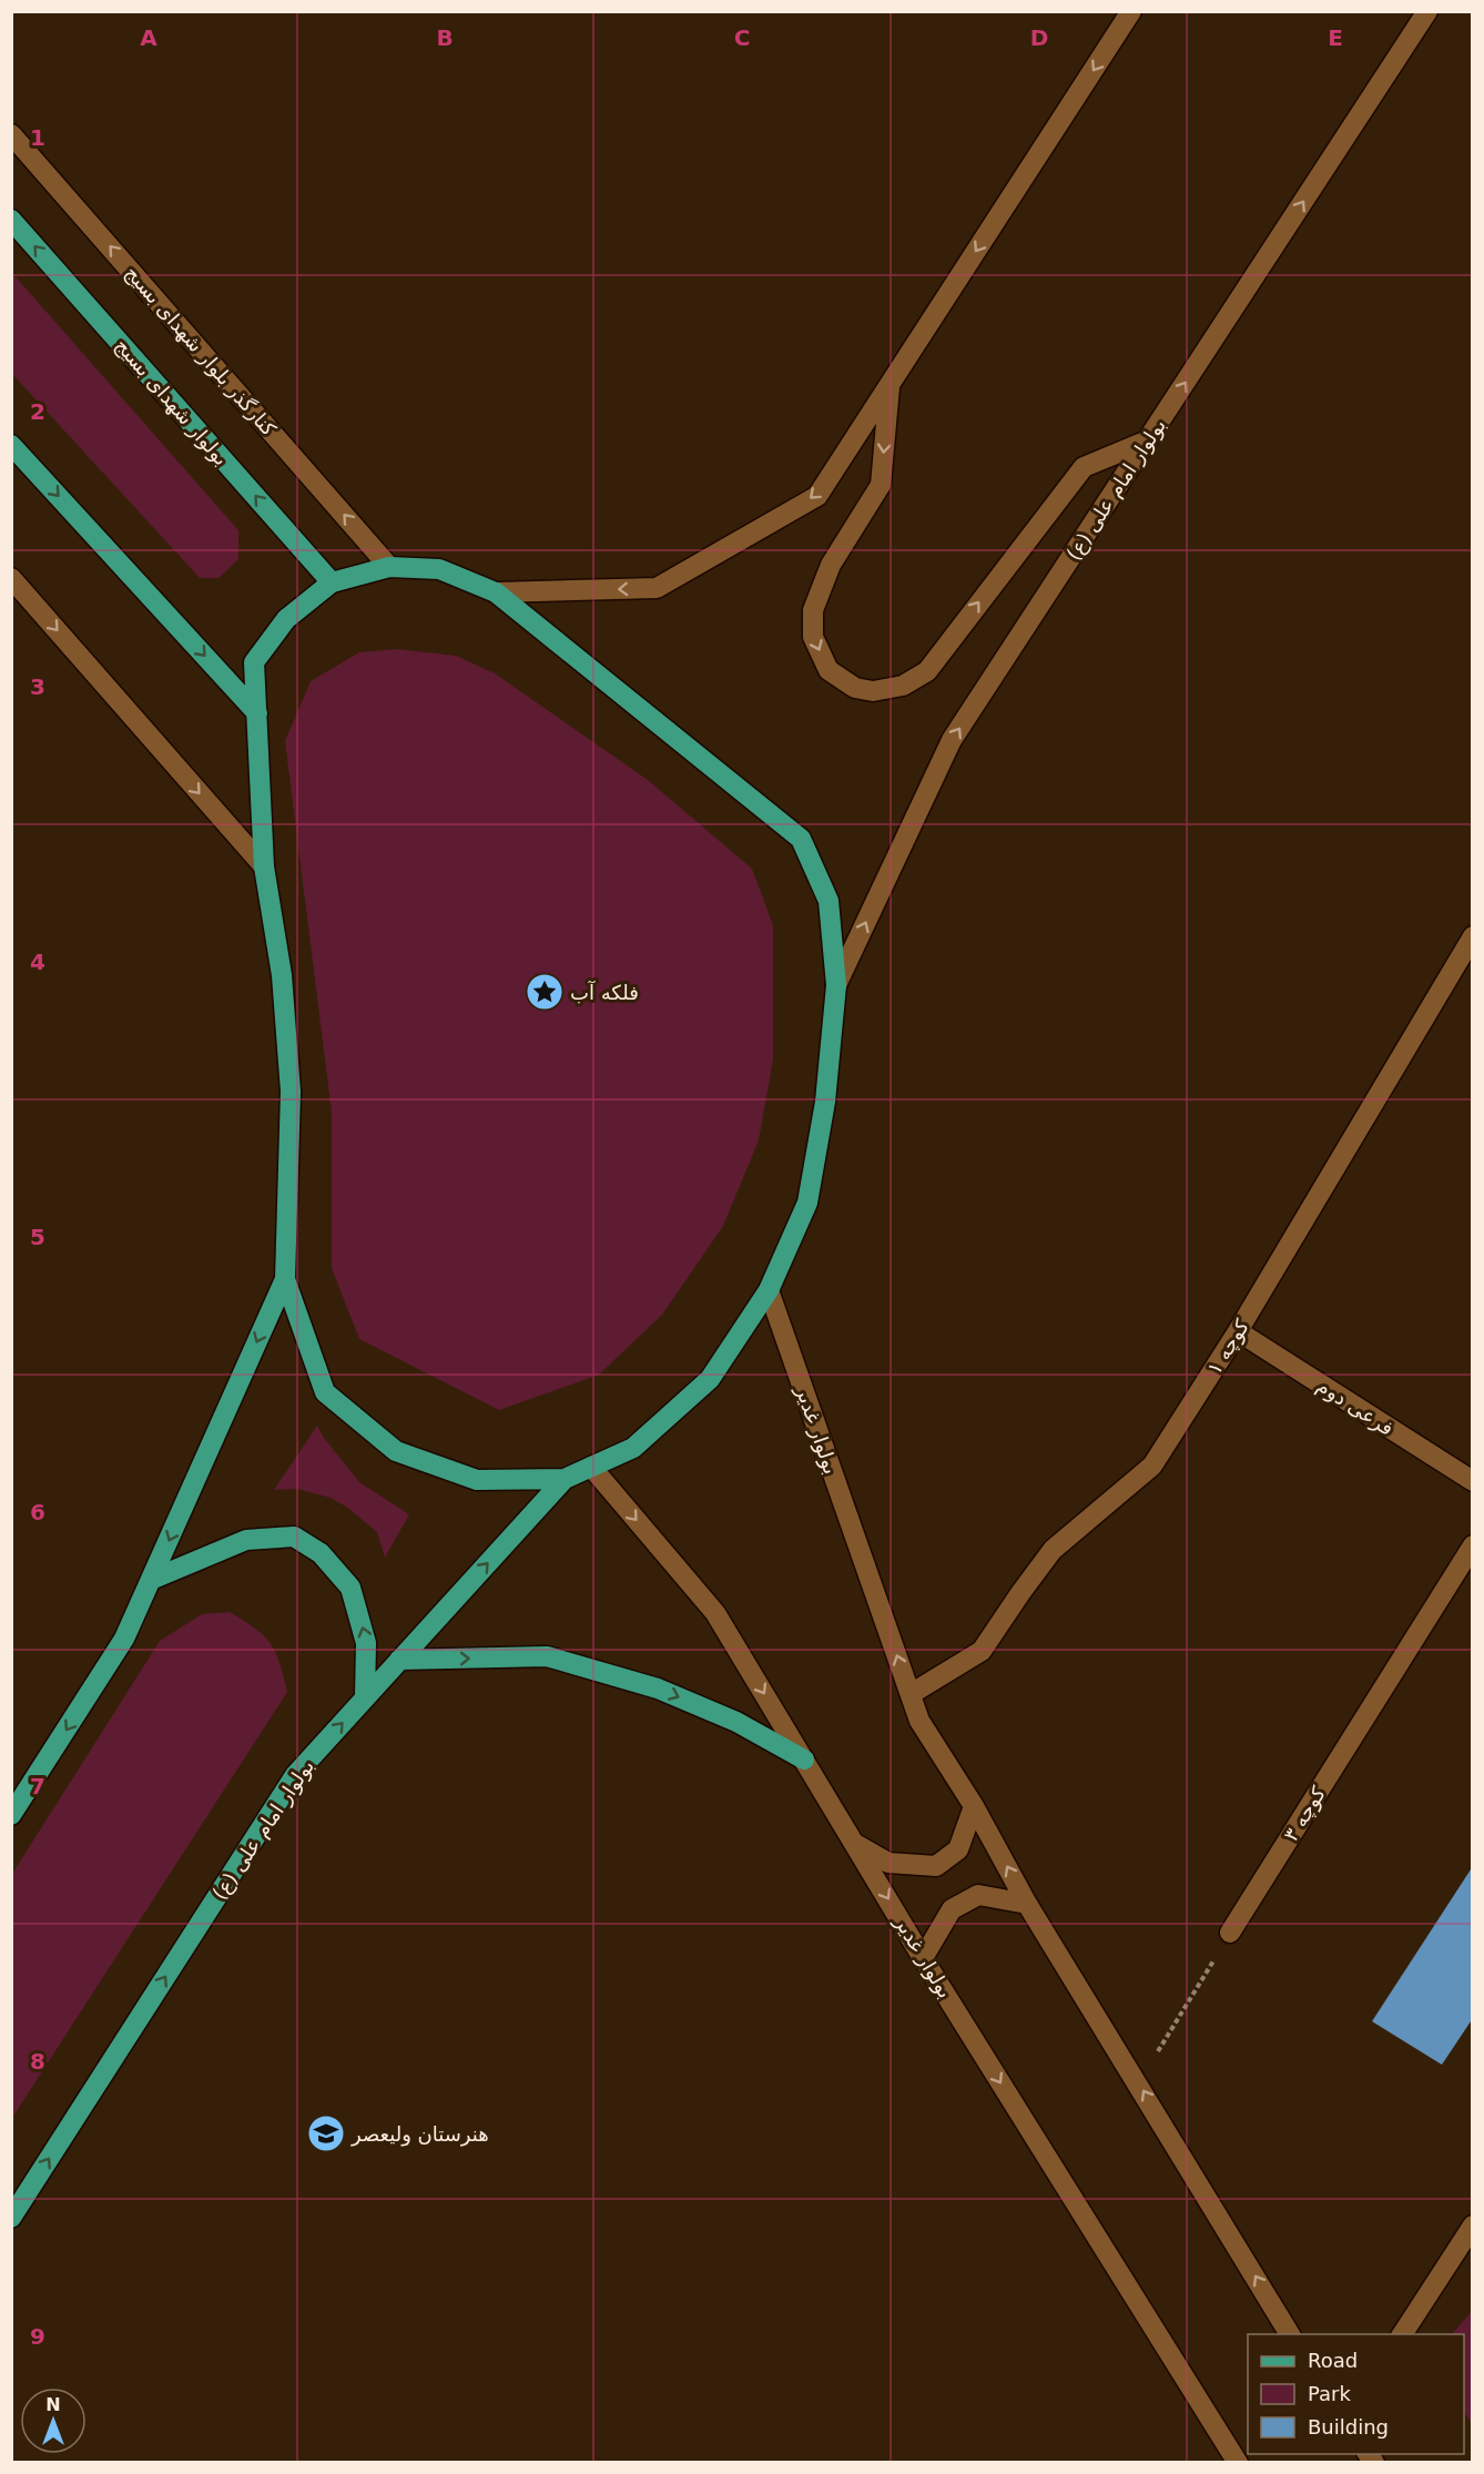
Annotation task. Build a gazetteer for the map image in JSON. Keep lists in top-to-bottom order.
{
  "streets": {
    "main road": ["بولوار شهدای بسیج", "بولوار امام علی (ع)"],
    "street": [
      "کنارگذر بلوار شهدای بسیج",
      "کوچه ۱",
      "فرعی دوم",
      "بولوار غدیر",
      "کوچه ۳"
    ]
  },
  "crossings": [
    ["کوچه ۱", "فرعی دوم"],
    ["کوچه ۱", "بولوار غدیر"]
  ],
  "one_way": ["کنارگذر بلوار شهدای بسیج", "بولوار امام علی (ع)"],
  "places": {
    "place": ["فلکه آب"],
    "school or university": ["هنرستان ولیعصر"]
  },
  "legend": ["Road", "Park", "Building"],
  "north": "top",
  "grid": {
    "columns": [
      "A",
      "B",
      "C",
      "D",
      "E"
    ],
    "rows": [
      "1",
      "2",
      "3",
      "4",
      "5",
      "6",
      "7",
      "8",
      "9"
    ]
  }
}
